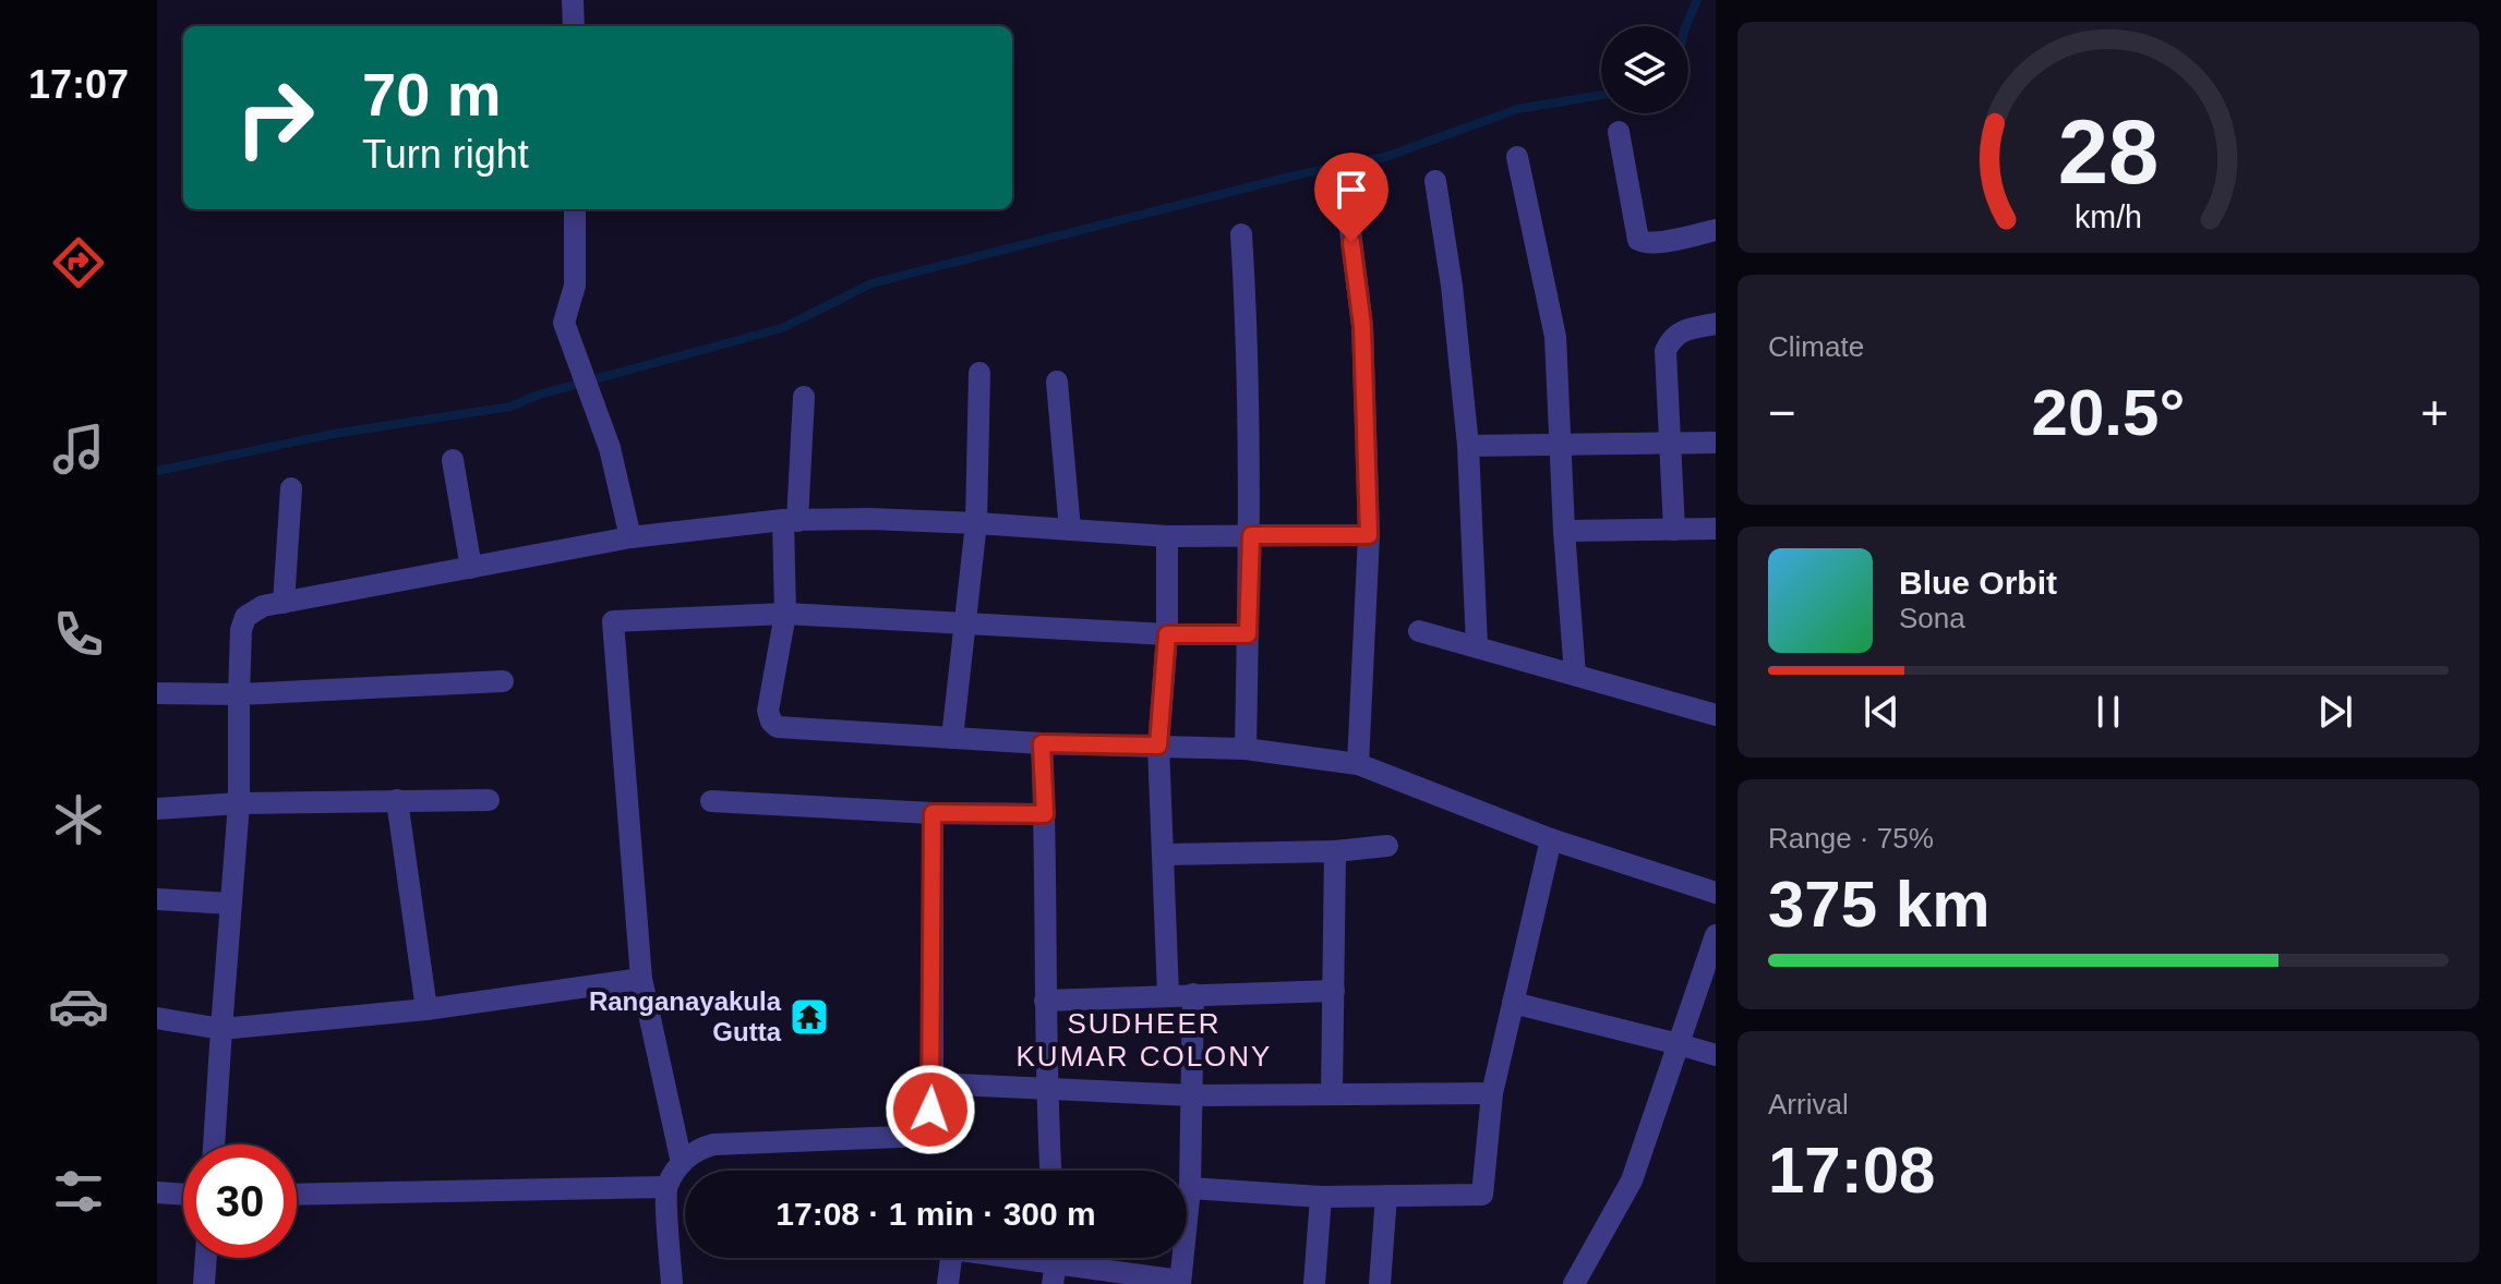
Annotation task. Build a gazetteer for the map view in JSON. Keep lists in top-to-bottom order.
{
  "districts": ["SUDHEER KUMAR COLONY"],
  "places": {
    "temple": ["Ranganayakula Gutta"]
  },
  "page": {
    "tabs": "17:07",
    "turn": ["70 m", "Turn right"],
    "tile": [
      "Climate",
      ["Range · 75%", "375 km"],
      ["Arrival", "17:08"]
    ],
    "heat": ["−", "20.5°", "+"],
    "song": ["Blue Orbit", "Sona"],
    "limit": "30",
    "trip": "17:08 · 1 min · 300 m",
    "gauge": ["28", "km/h"]
  }
}
